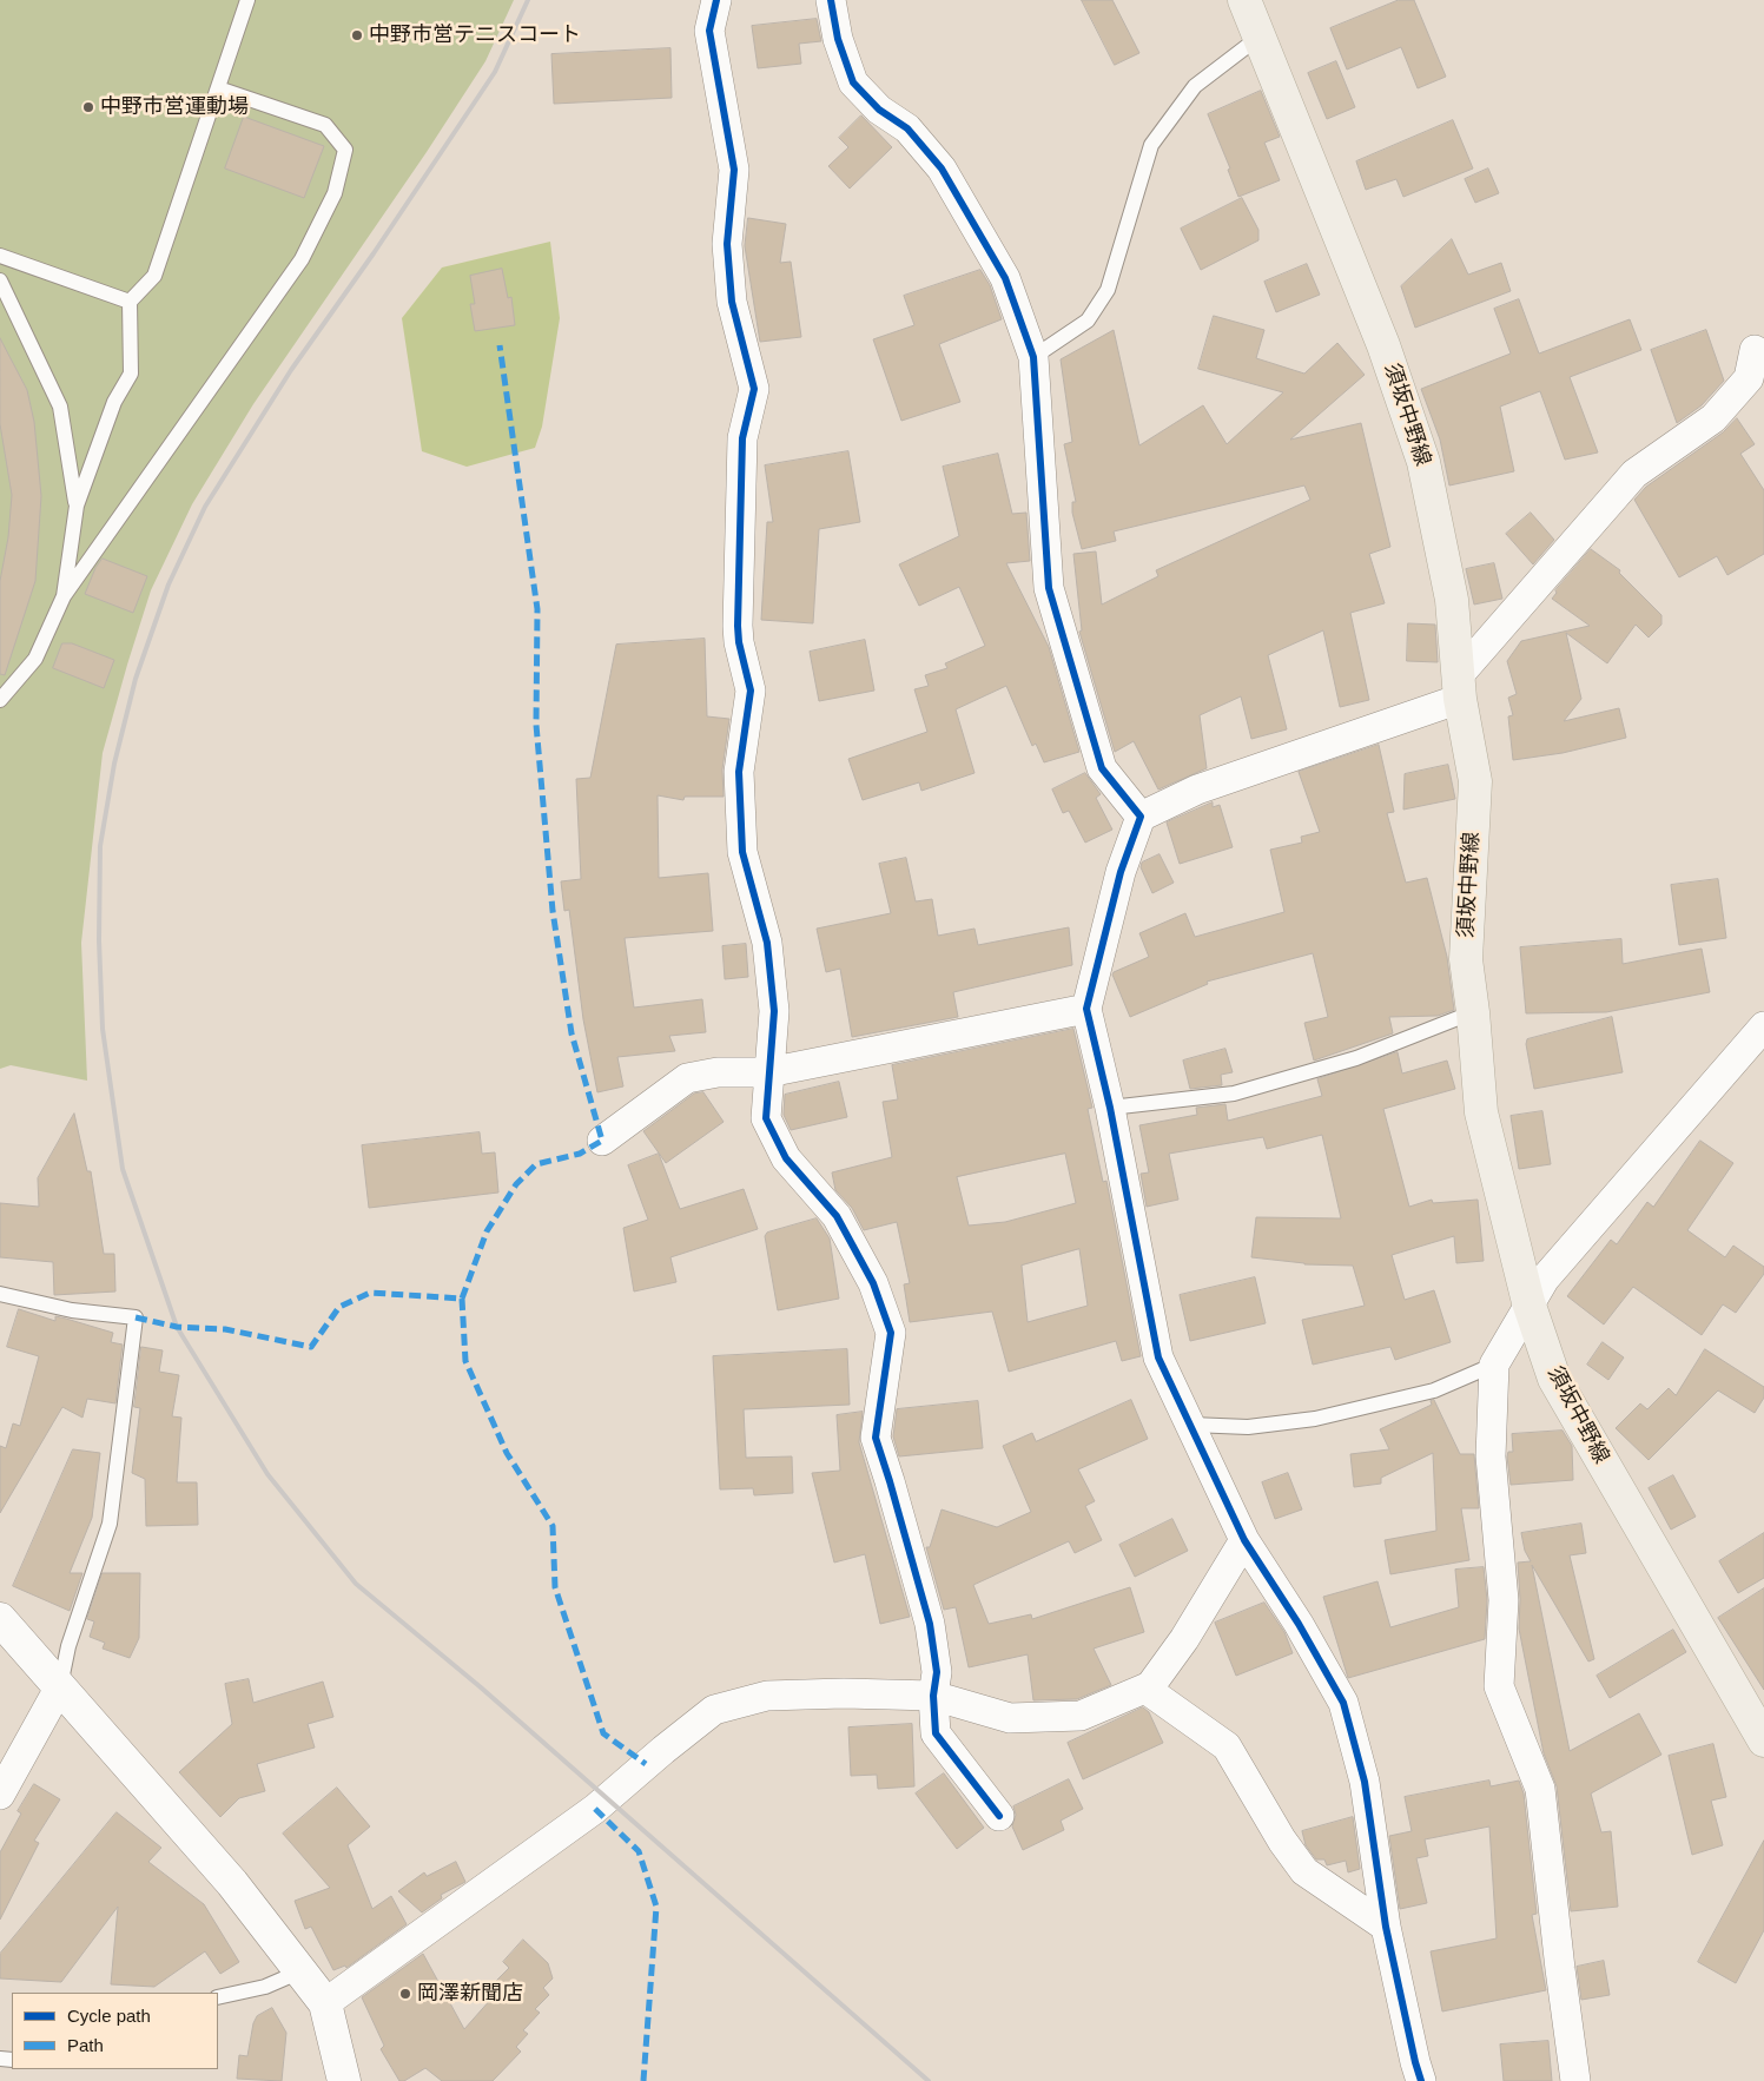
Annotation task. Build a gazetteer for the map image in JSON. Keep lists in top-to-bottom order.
{
  "streets": {
    "main road": ["須坂中野線"]
  },
  "places": ["中野市営テニスコート", "中野市営運動場", "岡澤新聞店"],
  "legend": ["Cycle path", "Path"]
}
